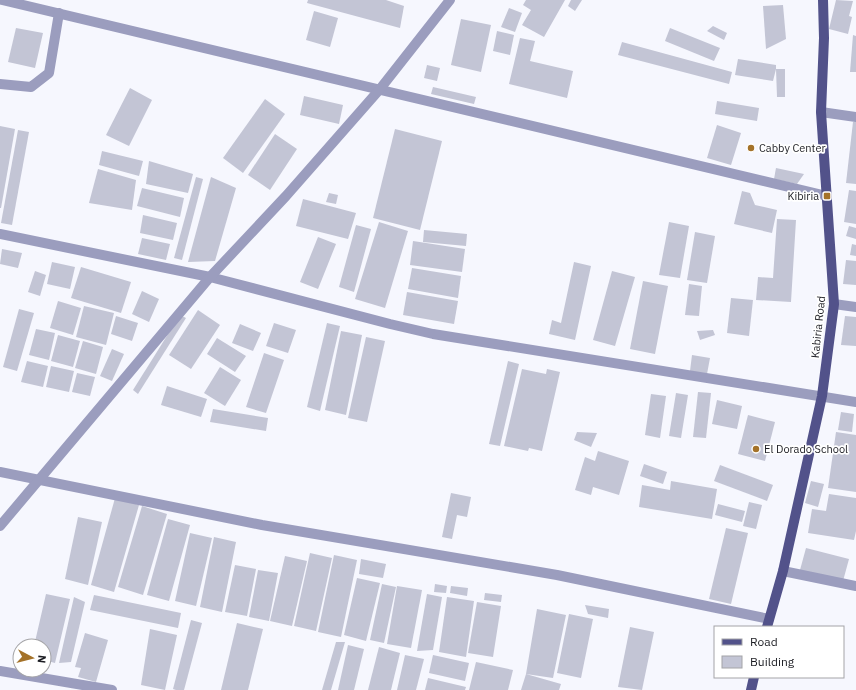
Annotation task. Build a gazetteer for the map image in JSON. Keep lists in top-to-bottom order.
{
  "streets": {
    "main road": ["Kabiria Road"]
  },
  "places": {
    "other": ["Cabby Center", "El Dorado School"],
    "transit": ["Kibiria"]
  },
  "legend": ["Road", "Building"],
  "north": "right"
}
